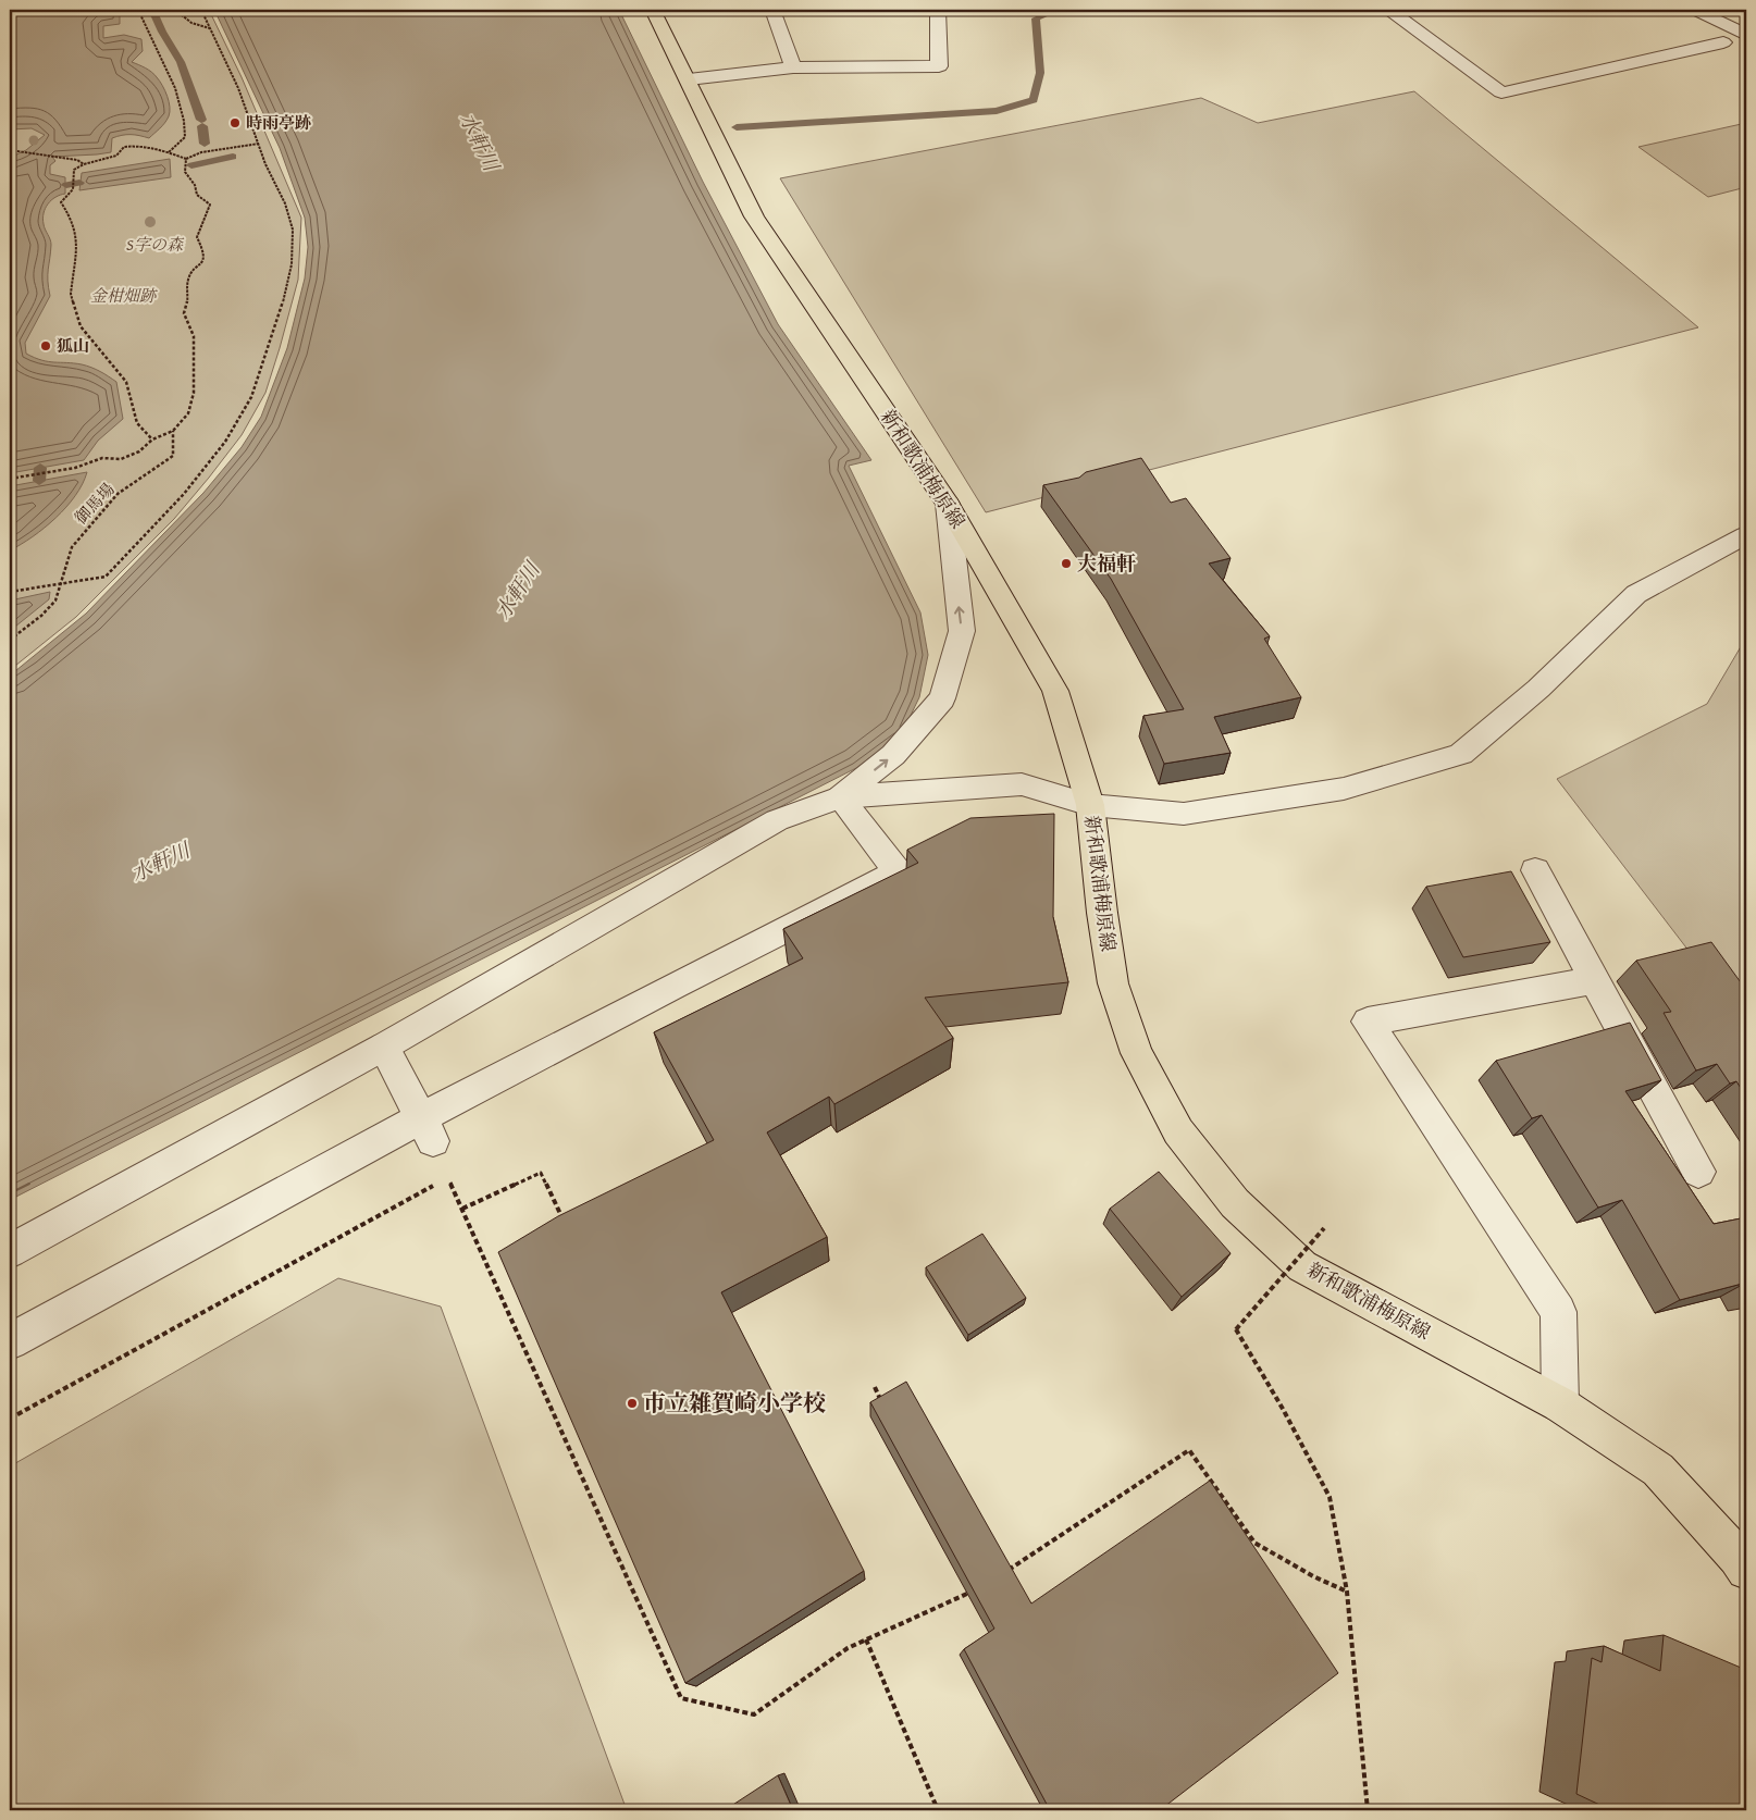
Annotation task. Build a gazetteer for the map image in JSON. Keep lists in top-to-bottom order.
{
  "streets": {
    "main road": ["新和歌浦梅原線"],
    "path": ["御馬場"]
  },
  "water": ["水軒川"],
  "parks": ["S字の森", "金柑畑跡"],
  "places": [
    "時雨亭跡",
    "狐山",
    "大福軒",
    "市立雑賀崎小学校"
  ]
}
